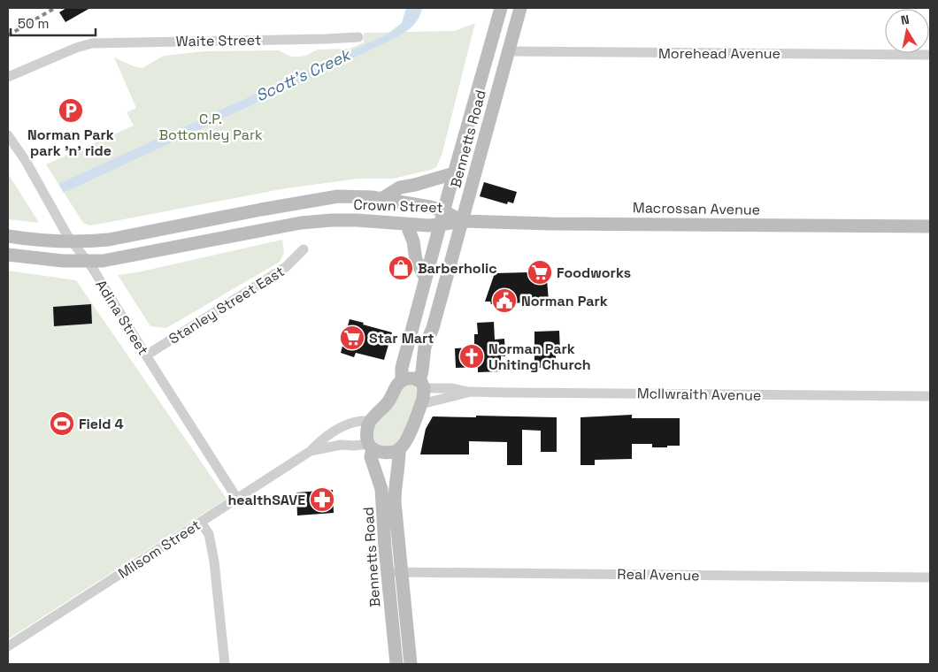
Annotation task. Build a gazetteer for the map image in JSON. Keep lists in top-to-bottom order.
{
  "streets": {
    "main road": ["Bennetts Road", "Crown Street", "Macrossan Avenue"],
    "street": [
      "Waite Street",
      "Morehead Avenue",
      "Stanley Street East",
      "Adina Street",
      "McIlwraith Avenue",
      "Milsom Street",
      "Real Avenue"
    ]
  },
  "crossings": [
    ["Morehead Avenue", "Bennetts Road"],
    ["Bennetts Road", "Crown Street"],
    ["Bennetts Road", "Macrossan Avenue"],
    ["Bennetts Road", "McIlwraith Avenue"],
    ["Bennetts Road", "Milsom Street"],
    ["Bennetts Road", "Real Avenue"],
    ["Crown Street", "Macrossan Avenue"],
    ["Crown Street", "Adina Street"],
    ["Stanley Street East", "Adina Street"],
    ["Adina Street", "Milsom Street"]
  ],
  "water": ["Scott's Creek"],
  "parks": ["C.P. Bottomley Park"],
  "places": {
    "parking": ["Norman Park park 'n' ride"],
    "shop": ["Barberholic"],
    "supermarket": ["Foodworks", "Star Mart"],
    "public building": ["Norman Park"],
    "church": ["Norman Park Uniting Church"],
    "sports": ["Field 4"],
    "pharmacy": ["healthSAVE"]
  },
  "scale_bar": "50 m",
  "north": "top"
}
